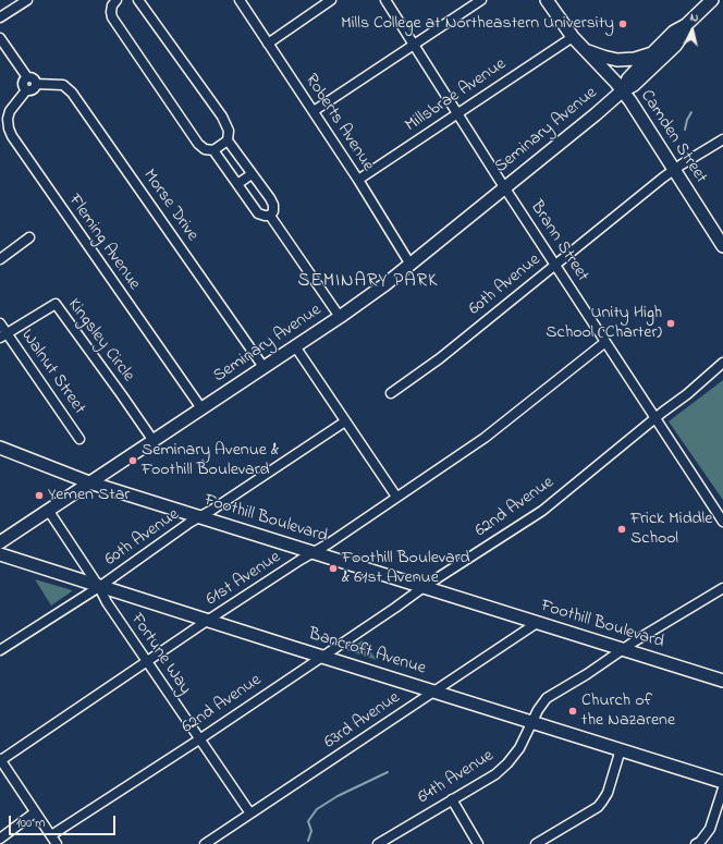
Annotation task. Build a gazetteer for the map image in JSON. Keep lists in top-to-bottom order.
{
  "streets": {
    "street": [
      "Millsbrae Avenue",
      "Roberts Avenue",
      "Seminary Avenue",
      "Camden Street",
      "Morse Drive",
      "Brann Street",
      "Fleming Avenue",
      "60th Avenue",
      "Kingsley Circle",
      "Walnut Street",
      "62nd Avenue",
      "Foothill Boulevard",
      "61st Avenue",
      "Bancroft Avenue",
      "Fortune Way",
      "63rd Avenue",
      "64th Avenue"
    ]
  },
  "crossings": [
    ["Millsbrae Avenue", "Roberts Avenue"],
    ["Millsbrae Avenue", "Camden Street"],
    ["Millsbrae Avenue", "Brann Street"],
    ["Roberts Avenue", "Seminary Avenue"],
    ["Seminary Avenue", "Camden Street"],
    ["Seminary Avenue", "Morse Drive"],
    ["Seminary Avenue", "Brann Street"],
    ["Seminary Avenue", "Fleming Avenue"],
    ["Seminary Avenue", "Kingsley Circle"],
    ["Seminary Avenue", "Foothill Boulevard"],
    ["Seminary Avenue", "Fortune Way"],
    ["Camden Street", "60th Avenue"],
    ["Morse Drive", "Fleming Avenue"],
    ["Brann Street", "60th Avenue"],
    ["Brann Street", "62nd Avenue"],
    ["Brann Street", "61st Avenue"],
    ["60th Avenue", "Foothill Boulevard"],
    ["60th Avenue", "Bancroft Avenue"],
    ["60th Avenue", "Fortune Way"],
    ["Kingsley Circle", "Walnut Street"],
    ["62nd Avenue", "Foothill Boulevard"],
    ["62nd Avenue", "Bancroft Avenue"],
    ["62nd Avenue", "Fortune Way"],
    ["Foothill Boulevard", "61st Avenue"],
    ["Foothill Boulevard", "63rd Avenue"],
    ["Foothill Boulevard", "64th Avenue"],
    ["61st Avenue", "Bancroft Avenue"],
    ["61st Avenue", "Fortune Way"],
    ["Bancroft Avenue", "Fortune Way"],
    ["Bancroft Avenue", "63rd Avenue"],
    ["Bancroft Avenue", "64th Avenue"],
    ["Fortune Way", "63rd Avenue"]
  ],
  "districts": ["SEMINARY PARK"],
  "places": [
    "Mills College at Northeastern University",
    "Unity High School (Charter)",
    "Seminary Avenue & Foothill Boulevard",
    "Yemen Star",
    "Frick Middle School",
    "Foothill Boulevard & 61st Avenue",
    "Church of the Nazarene"
  ],
  "scale_bar": "100 m",
  "north": "top"
}
